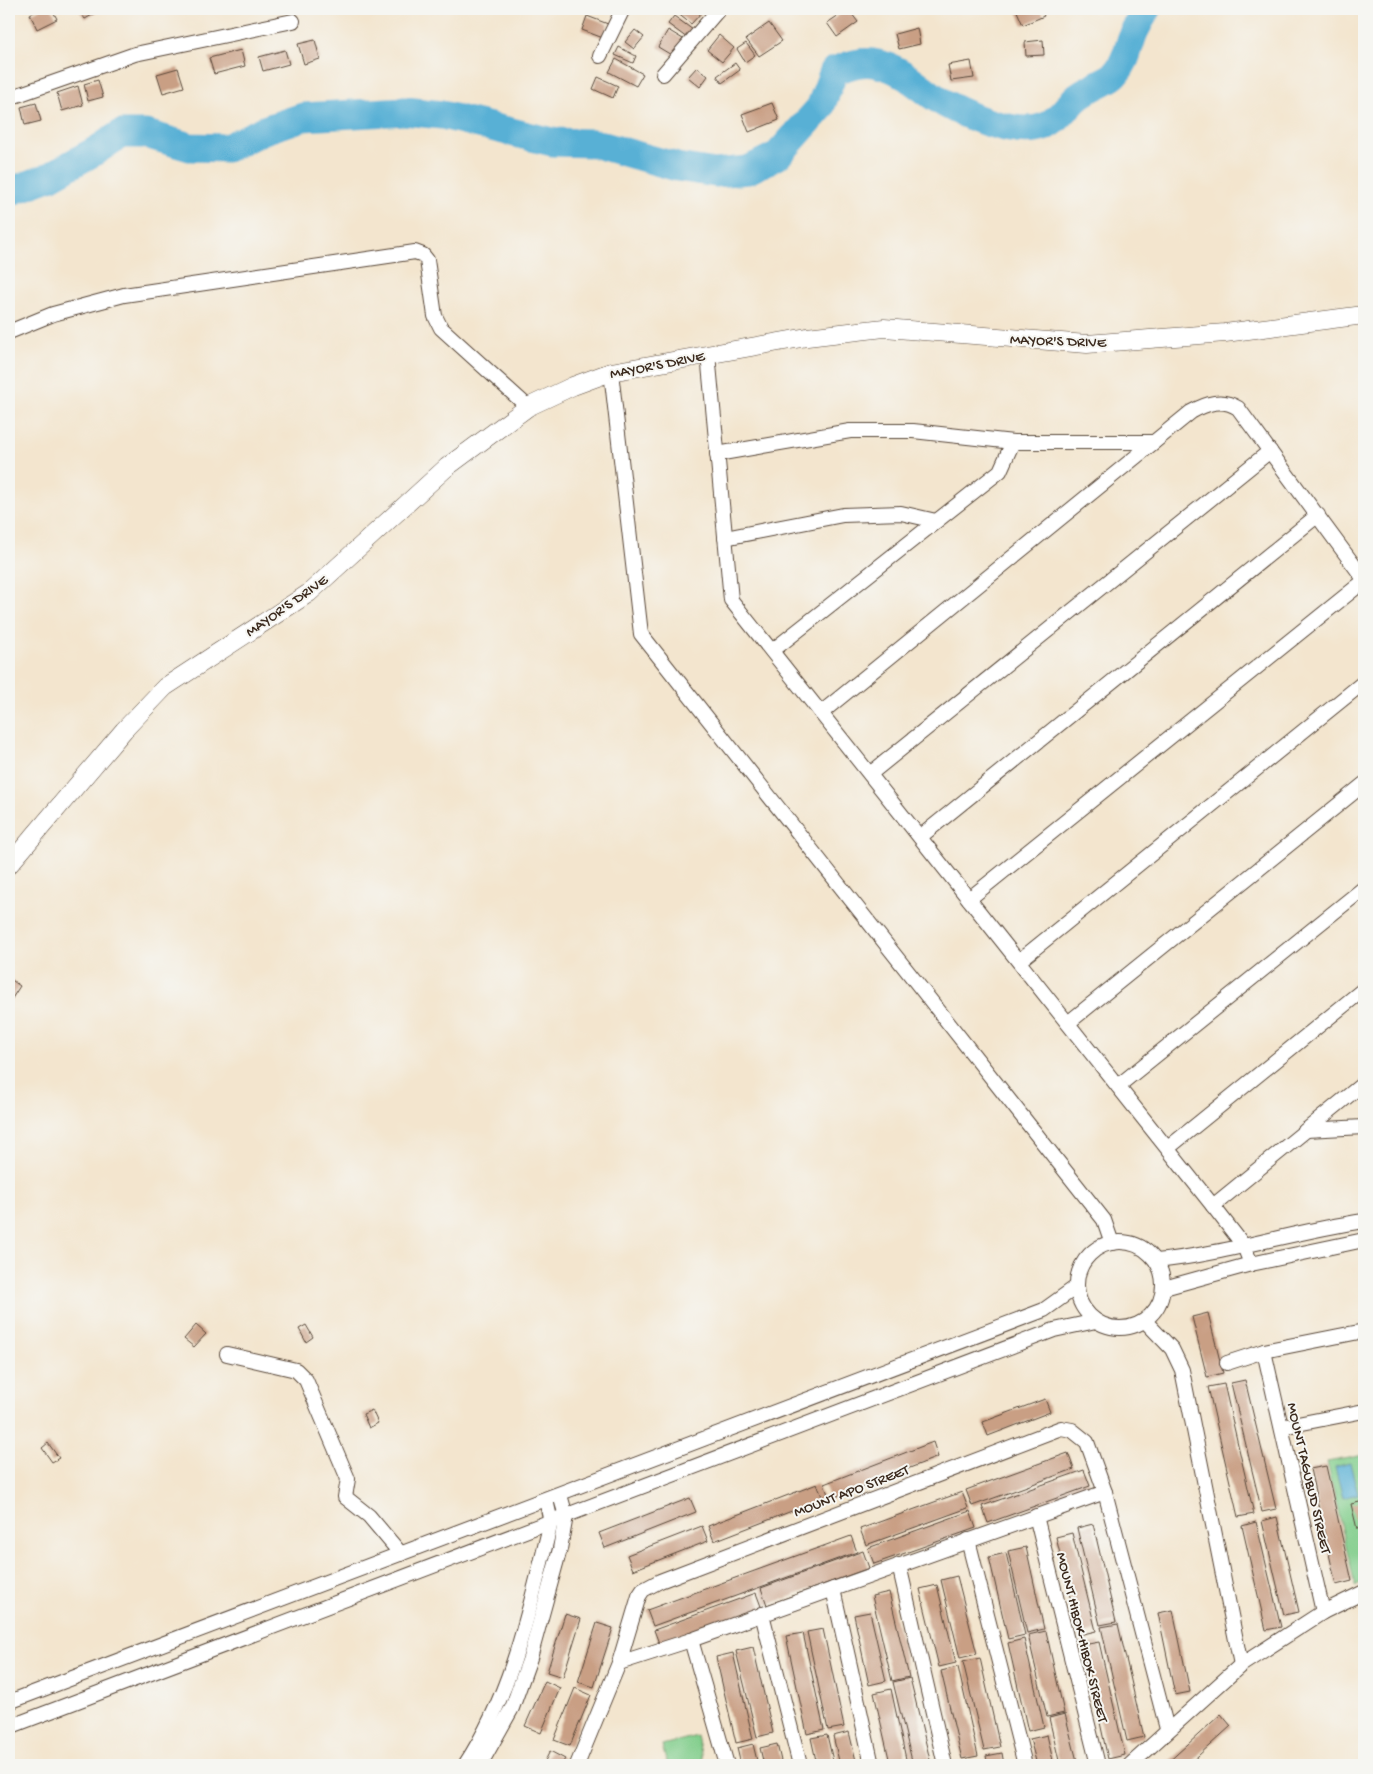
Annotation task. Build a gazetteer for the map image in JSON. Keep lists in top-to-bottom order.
{
  "streets": {
    "street": [
      "MAYOR'S DRIVE",
      "MOUNT TAGUBUD STREET",
      "MOUNT APO STREET",
      "MOUNT HIBOK-HIBOK STREET"
    ]
  }
}
